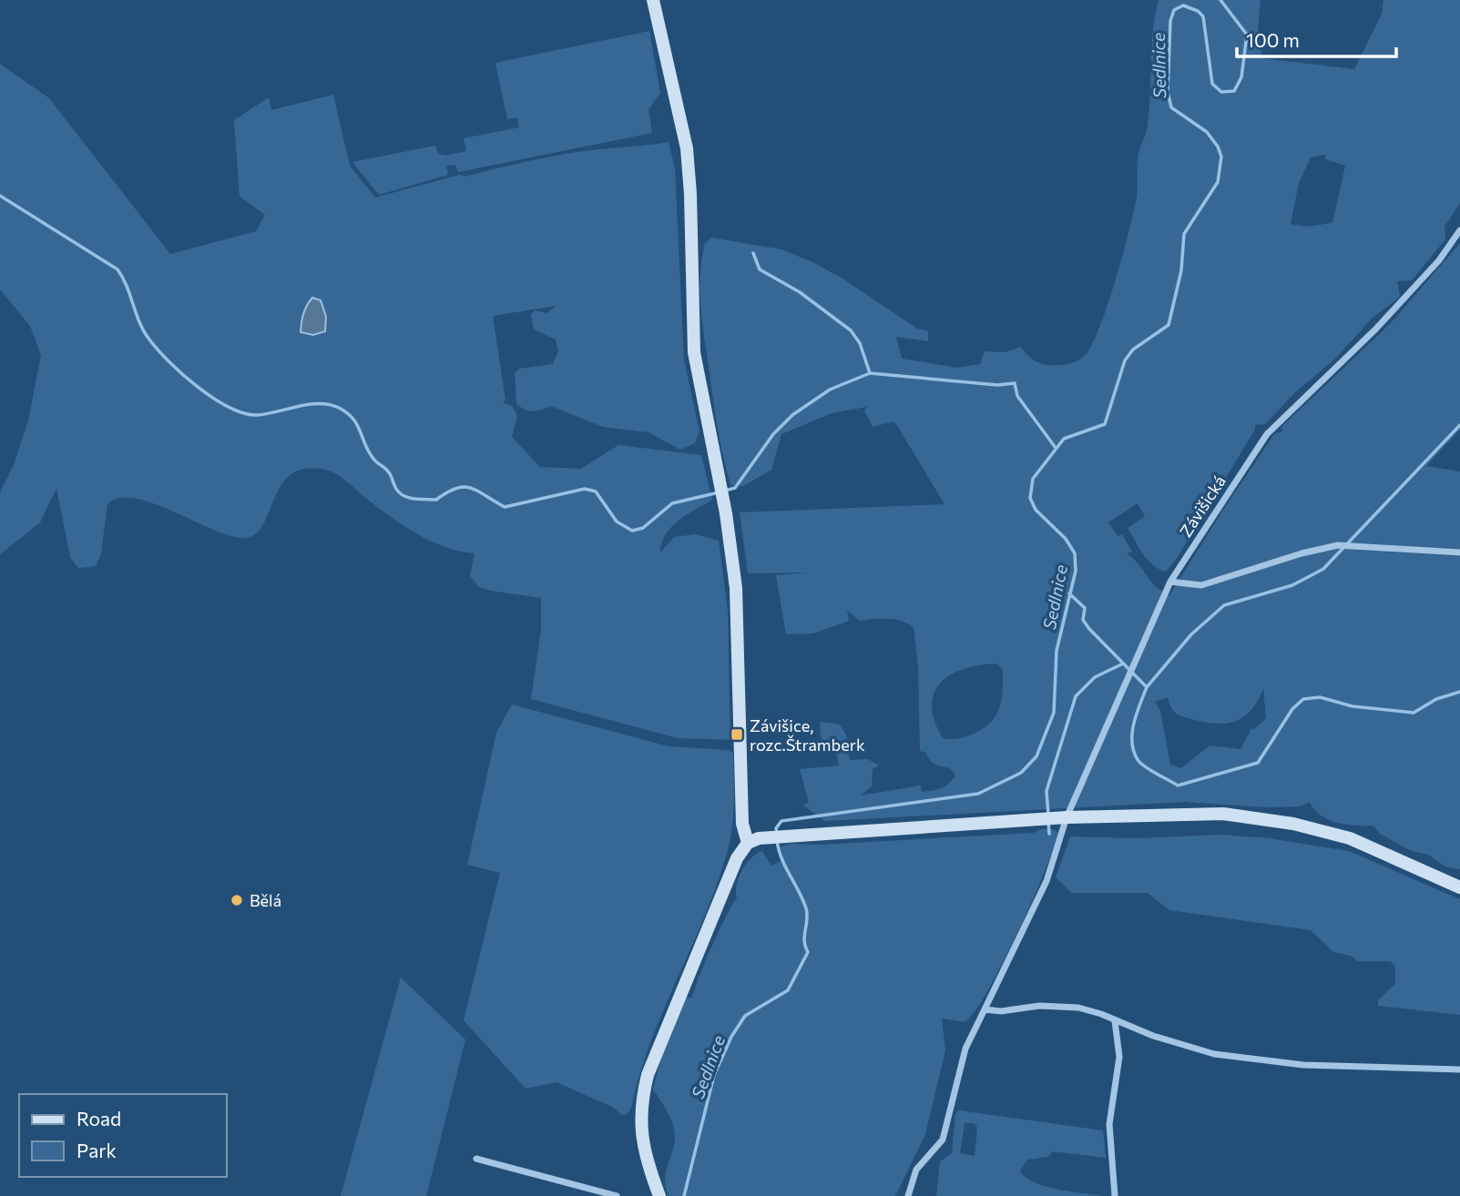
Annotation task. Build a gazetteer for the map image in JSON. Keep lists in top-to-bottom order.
{
  "streets": {
    "street": ["Závišická"]
  },
  "water": ["Sedlnice"],
  "places": {
    "transit": ["Závišice, rozc.Štramberk"],
    "other": ["Bělá"]
  },
  "legend": ["Road", "Park"],
  "scale_bar": "100 m"
}
